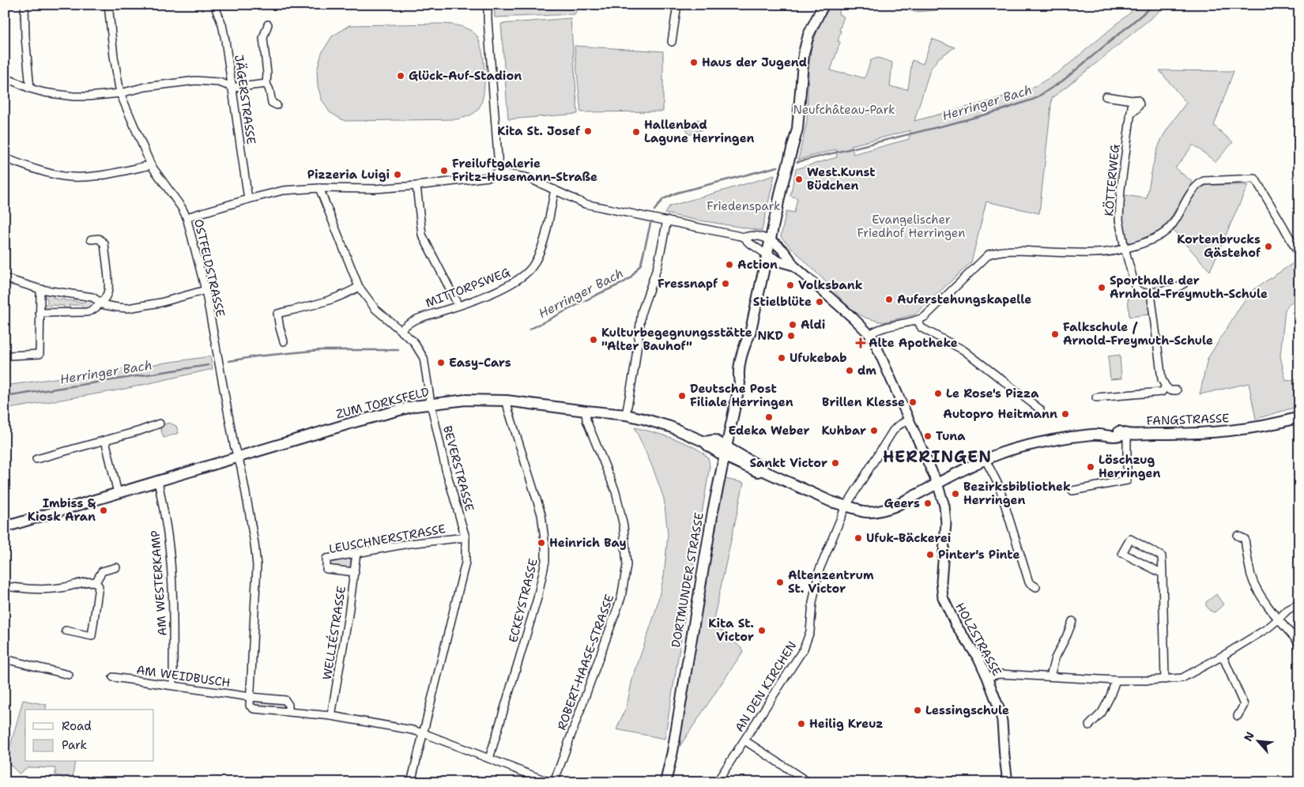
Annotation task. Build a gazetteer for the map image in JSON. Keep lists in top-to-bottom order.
{
  "streets": {
    "main road": ["ZUM TORKSFELD", "FANGSTRASSE", "DORTMUNDER STRASSE"],
    "street": [
      "JÄGERSTRASSE",
      "KÖTTERWEG",
      "OSTFELDSTRASSE",
      "MITTORPSWEG",
      "BEVERSTRASSE",
      "LEUSCHNERSTRASSE",
      "AM WESTERKAMP",
      "ECKEYSTRASSE",
      "WELLIÉSTRASSE",
      "HOLZSTRASSE",
      "ROBERT-HAASE-STRASSE",
      "AM WEIDBUSCH",
      "AN DEN KIRCHEN"
    ]
  },
  "crossings": [
    ["OSTFELDSTRASSE", "ZUM TORKSFELD"],
    ["OSTFELDSTRASSE", "AM WEIDBUSCH"],
    ["MITTORPSWEG", "BEVERSTRASSE"],
    ["ZUM TORKSFELD", "FANGSTRASSE"],
    ["ZUM TORKSFELD", "BEVERSTRASSE"],
    ["ZUM TORKSFELD", "DORTMUNDER STRASSE"],
    ["ZUM TORKSFELD", "AM WESTERKAMP"],
    ["ZUM TORKSFELD", "ECKEYSTRASSE"],
    ["ZUM TORKSFELD", "ROBERT-HAASE-STRASSE"],
    ["FANGSTRASSE", "DORTMUNDER STRASSE"],
    ["FANGSTRASSE", "HOLZSTRASSE"],
    ["FANGSTRASSE", "AN DEN KIRCHEN"],
    ["BEVERSTRASSE", "LEUSCHNERSTRASSE"],
    ["LEUSCHNERSTRASSE", "WELLIÉSTRASSE"],
    ["AM WESTERKAMP", "AM WEIDBUSCH"],
    ["HOLZSTRASSE", "AN DEN KIRCHEN"]
  ],
  "districts": ["HERRINGEN"],
  "water": ["Herringer Bach"],
  "parks": ["Neufchâteau-Park", "Friedenspark", "Evangelischer Friedhof Herringen"],
  "places": {
    "other": [
      "Haus der Jugend",
      "Glück-Auf-Stadion",
      "Kita St. Josef",
      "Hallenbad Lagune Herringen",
      "Freiluftgalerie Fritz-Husemann-Straße",
      "Pizzeria Luigi",
      "West.Kunst Büdchen",
      "Kortenbrucks Gästehof",
      "Action",
      "Fressnapf",
      "Volksbank",
      "Sporthalle der Arnhold-Freymuth-Schule",
      "Auferstehungskapelle",
      "Stielblüte",
      "Aldi",
      "Falkschule / Arnold-Freymuth-Schule",
      "NKD",
      "Kulturbegegnungsstätte \"Alter Bauhof\"",
      "Ufukebab",
      "Easy-Cars",
      "dm",
      "Le Rose's Pizza",
      "Deutsche Post Filiale Herringen",
      "Brillen Klesse",
      "Autopro Heitmann",
      "Edeka Weber",
      "Kuhbar",
      "Tuna",
      "Sankt Victor",
      "Löschzug Herringen",
      "Bezirksbibliothek Herringen",
      "Geers",
      "Imbiss & Kiosk Aran",
      "Ufuk-Bäckerei",
      "Heinrich Bay",
      "Pinter's Pinte",
      "Altenzentrum St. Victor",
      "Kita St. Victor",
      "Lessingschule",
      "Heilig Kreuz"
    ],
    "health": ["Alte Apotheke"]
  },
  "legend": ["Road", "Park"],
  "north": "top left"
}
